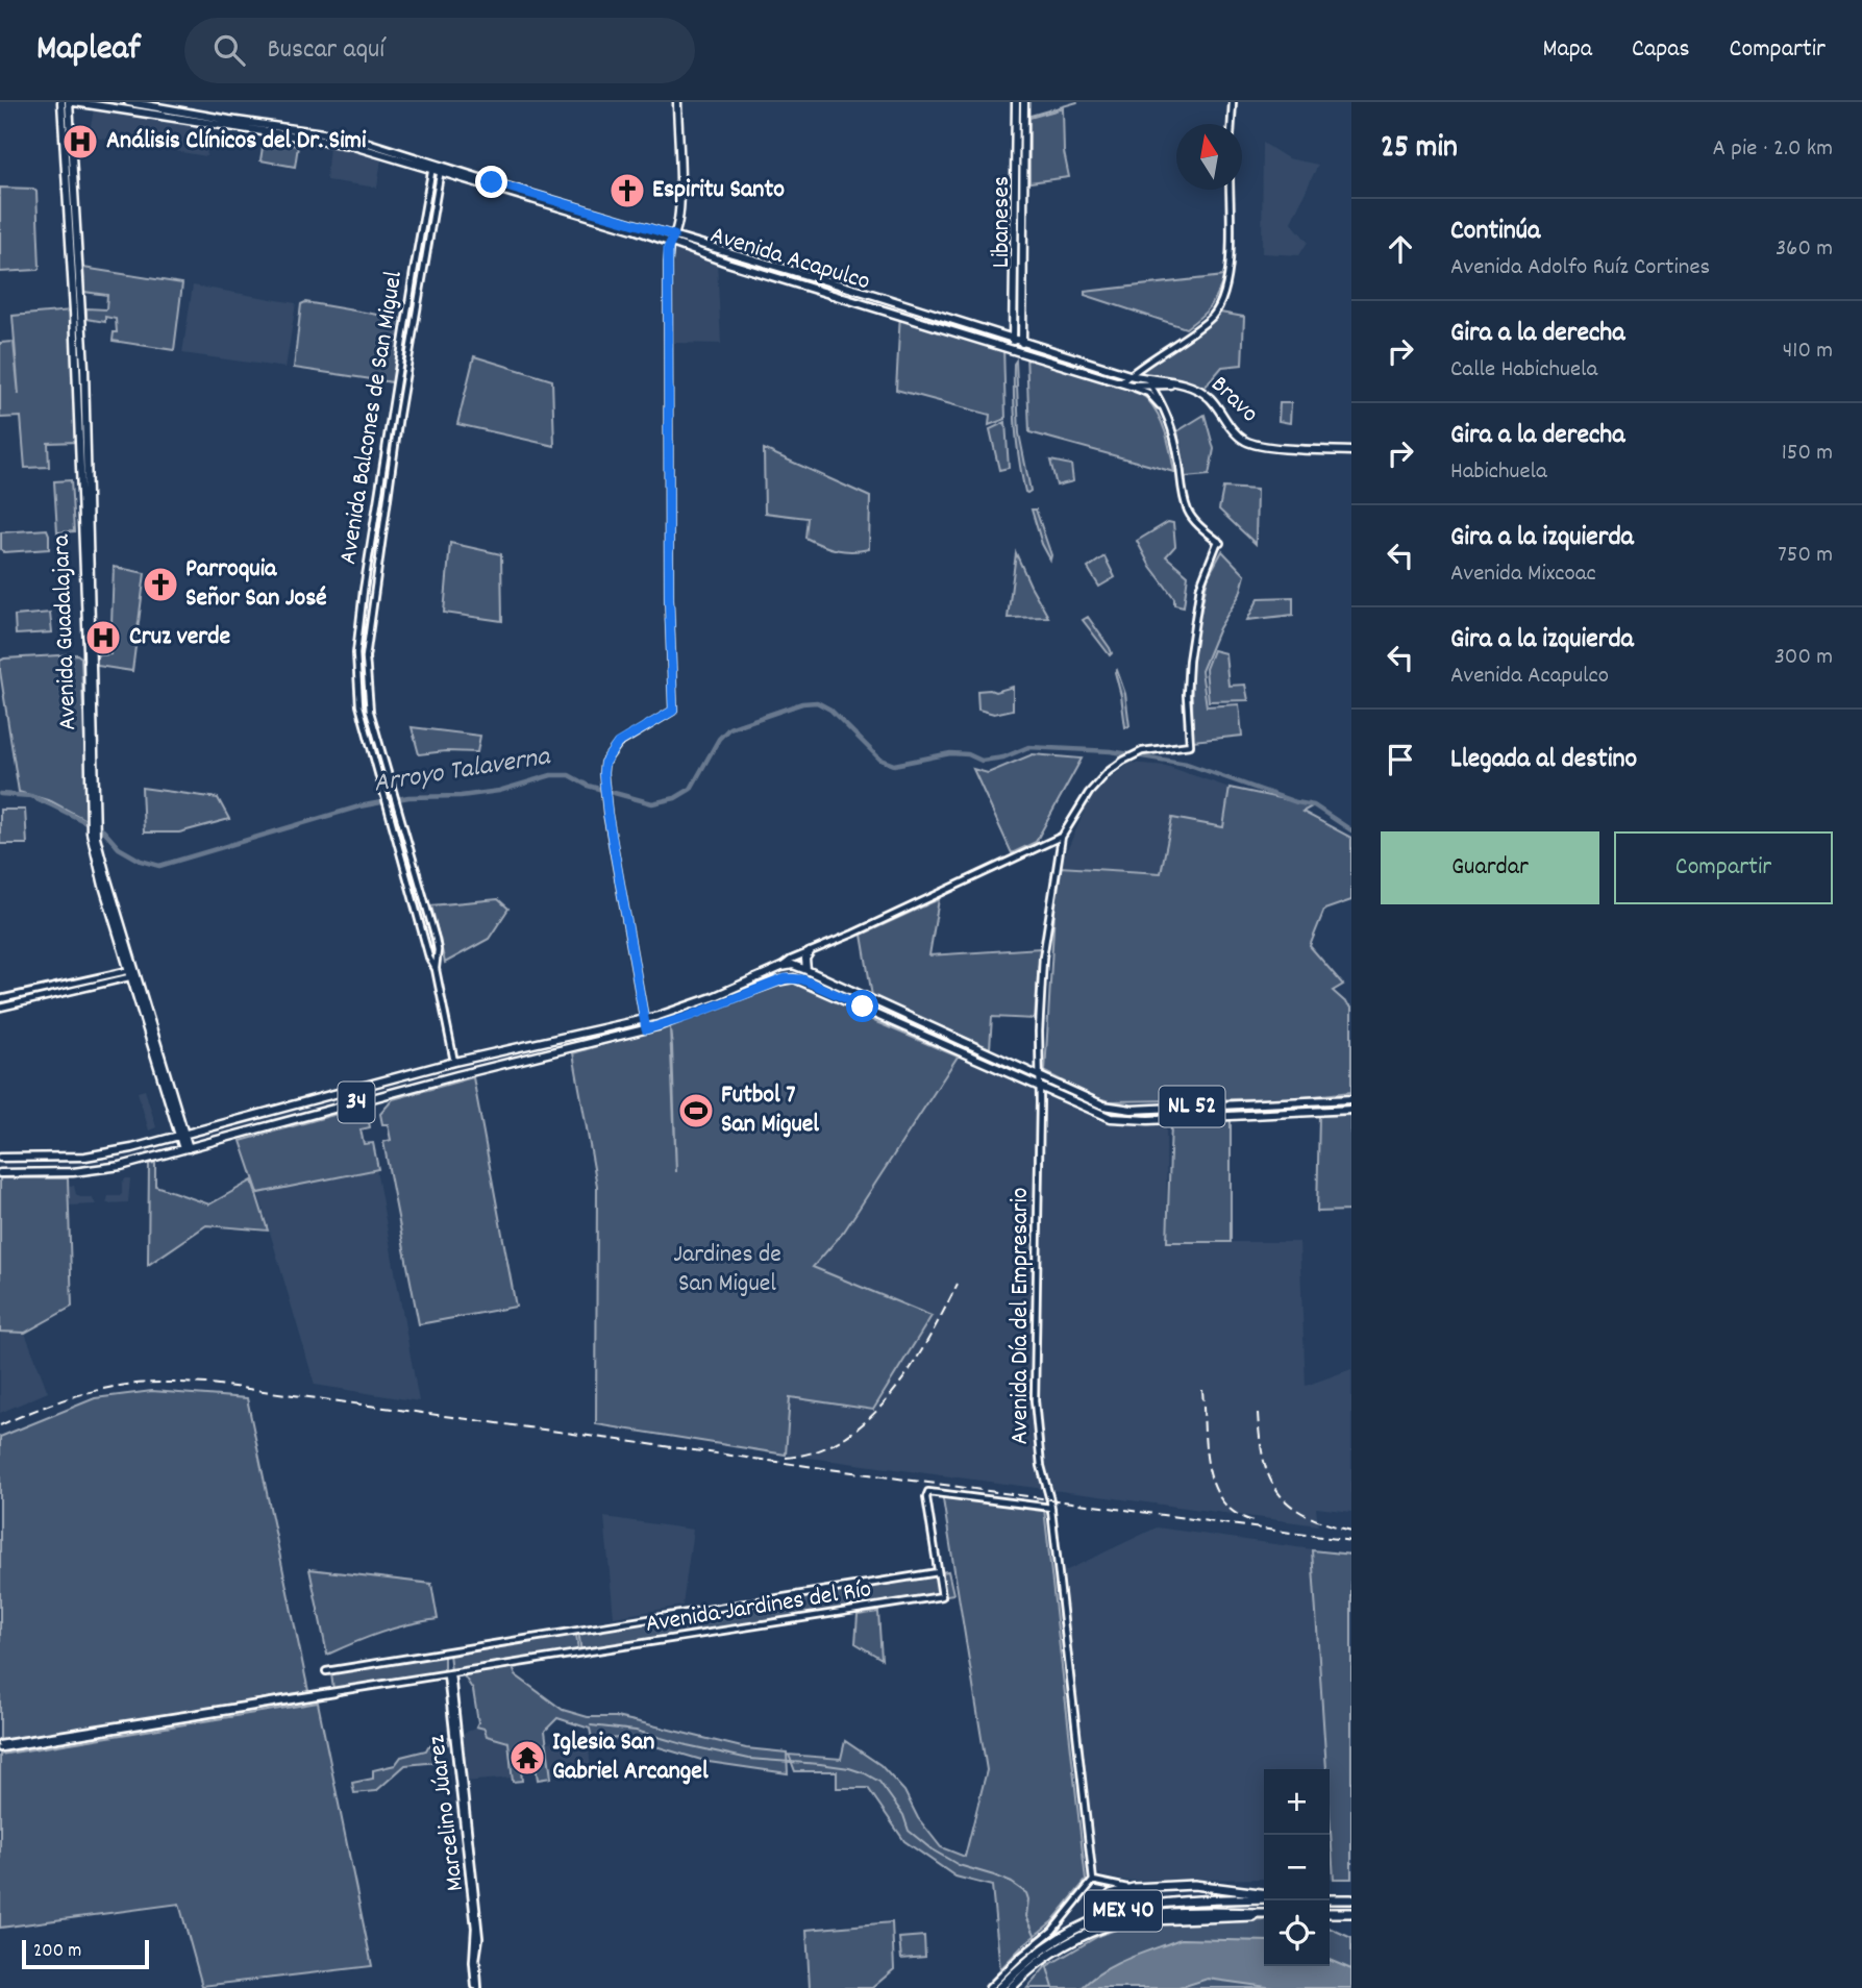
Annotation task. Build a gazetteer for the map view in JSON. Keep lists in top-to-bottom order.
{
  "streets": {
    "highway": ["MEX 40"],
    "main road": [
      "Libaneses",
      "Avenida Acapulco",
      "Bravo",
      "Avenida Guadalajara",
      "34",
      "NL 52"
    ],
    "street": [
      "Avenida Balcones de San Miguel",
      "Avenida Día del Empresario",
      "Avenida Jardines del Río",
      "Marcelino Júarez"
    ]
  },
  "crossings": [
    ["Libaneses", "Avenida Acapulco"],
    ["Avenida Acapulco", "Bravo"],
    ["Avenida Acapulco", "Avenida Balcones de San Miguel"],
    ["Avenida Acapulco", "Avenida Guadalajara"],
    ["Avenida Balcones de San Miguel", "34"],
    ["Avenida Guadalajara", "34"],
    ["34", "NL 52"],
    ["34", "Avenida Día del Empresario"],
    ["NL 52", "Avenida Día del Empresario"],
    ["Avenida Jardines del Río", "Marcelino Júarez"]
  ],
  "water": ["Arroyo Talaverna"],
  "parks": ["Jardines de San Miguel"],
  "places": {
    "hospital": ["Análisis Clínicos del Dr. Simi", "Cruz verde"],
    "church": ["Espiritu Santo", "Parroquia Señor San José"],
    "sports": ["Futbol 7 San Miguel"],
    "temple": ["Iglesia San Gabriel Arcangel"]
  },
  "scale_bar": "200 m",
  "north": "top",
  "page": {
    "header": "Mapleaf",
    "search": "Buscar aquí",
    "nav": ["Mapa", "Capas", "Compartir"],
    "heading": ["25 min", "A pie · 2.0 km"],
    "list": [
      ["Continúa", "Avenida Adolfo Ruíz Cortines", "360 m"],
      ["Gira a la derecha", "Calle Habichuela", "410 m"],
      ["Gira a la derecha", "Habichuela", "150 m"],
      ["Gira a la izquierda", "Avenida Mixcoac", "750 m"],
      ["Gira a la izquierda", "Avenida Acapulco", "300 m"],
      "Llegada al destino"
    ],
    "buttons": ["Guardar", "Compartir"],
    "map_buttons": ["+", "−"],
    "scale": "200 m"
  }
}
